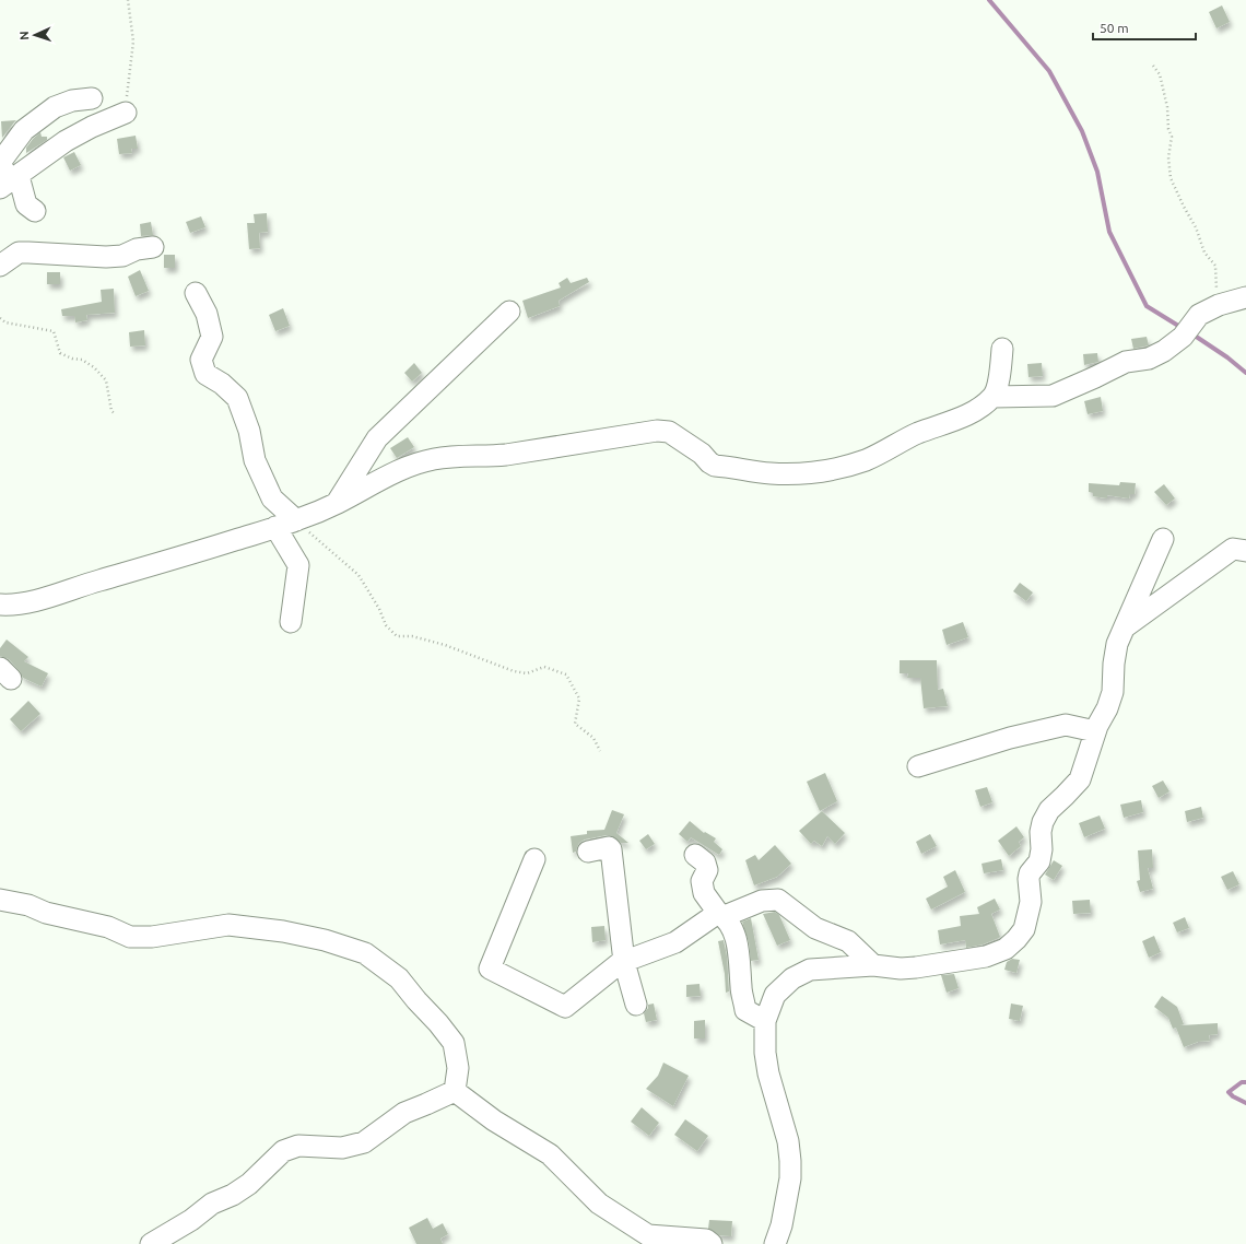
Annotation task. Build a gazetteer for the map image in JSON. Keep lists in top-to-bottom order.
{
  "scale_bar": "50 m",
  "north": "left"
}
